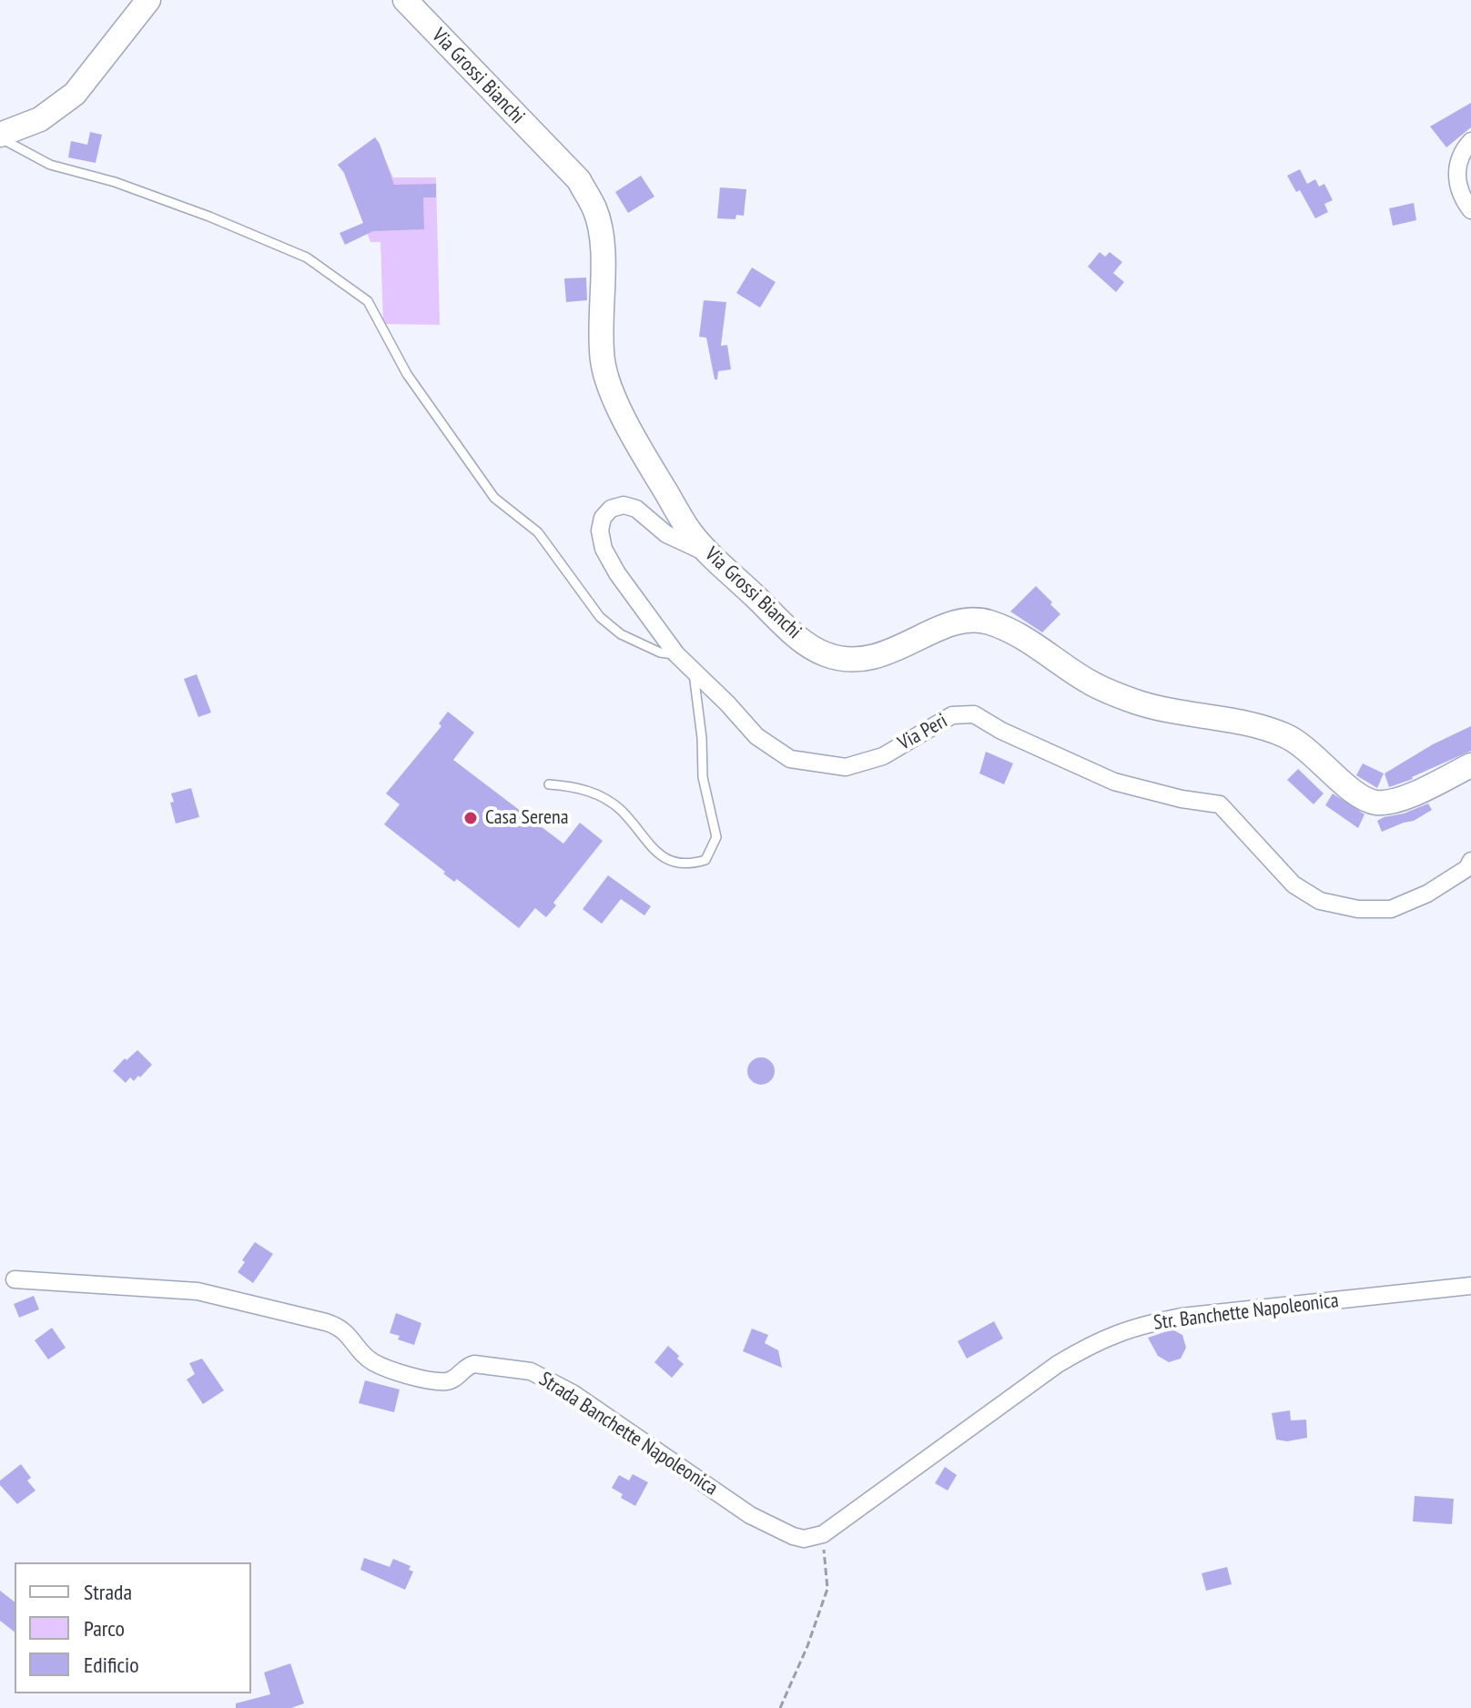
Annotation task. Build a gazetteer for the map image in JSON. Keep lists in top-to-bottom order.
{
  "streets": {
    "main road": ["Via Grossi Bianchi"],
    "street": ["Via Peri", "Str. Banchette Napoleonica", "Strada Banchette Napoleonica"]
  },
  "crossings": [
    ["Via Grossi Bianchi", "Via Peri"],
    ["Str. Banchette Napoleonica", "Strada Banchette Napoleonica"]
  ],
  "places": ["Casa Serena"],
  "legend": ["Strada", "Parco", "Edificio"]
}
